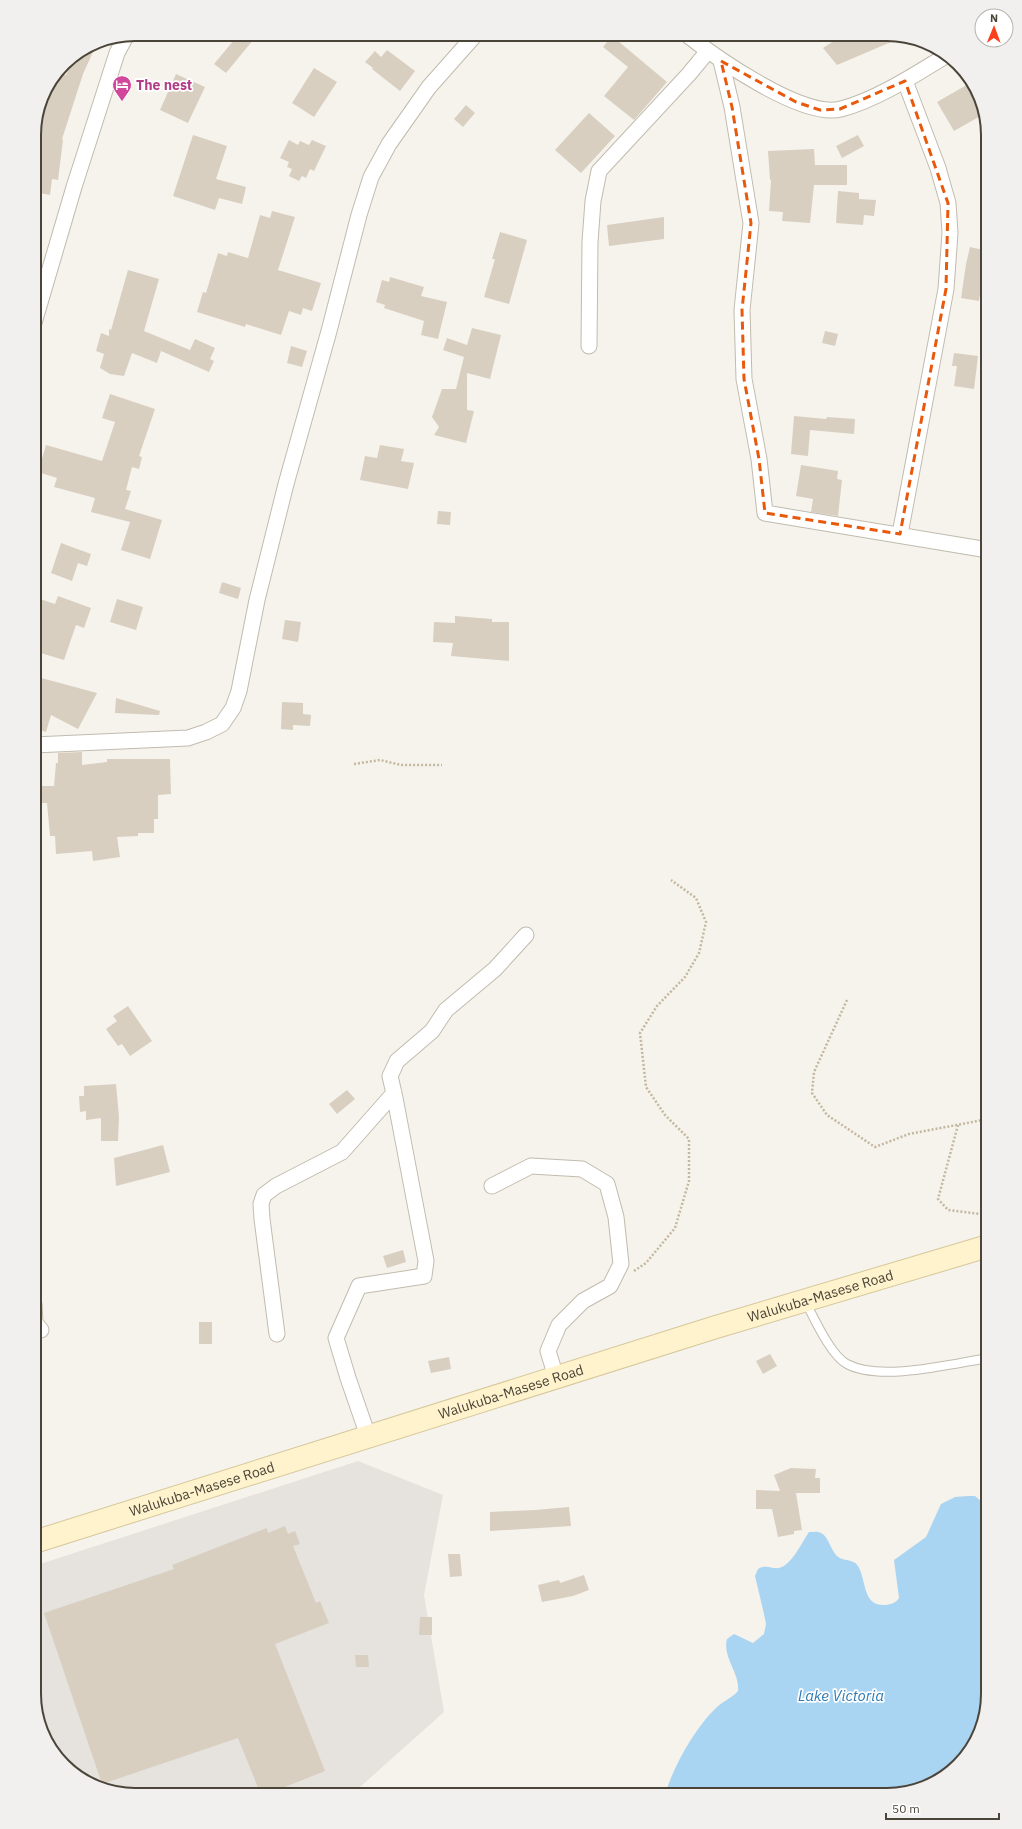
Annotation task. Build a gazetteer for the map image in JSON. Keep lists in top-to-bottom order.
{
  "streets": {
    "street": ["Walukuba-Masese Road"]
  },
  "water": ["Lake Victoria"],
  "places": {
    "hotel": ["The nest"]
  },
  "scale_bar": "50 m",
  "north": "top"
}
